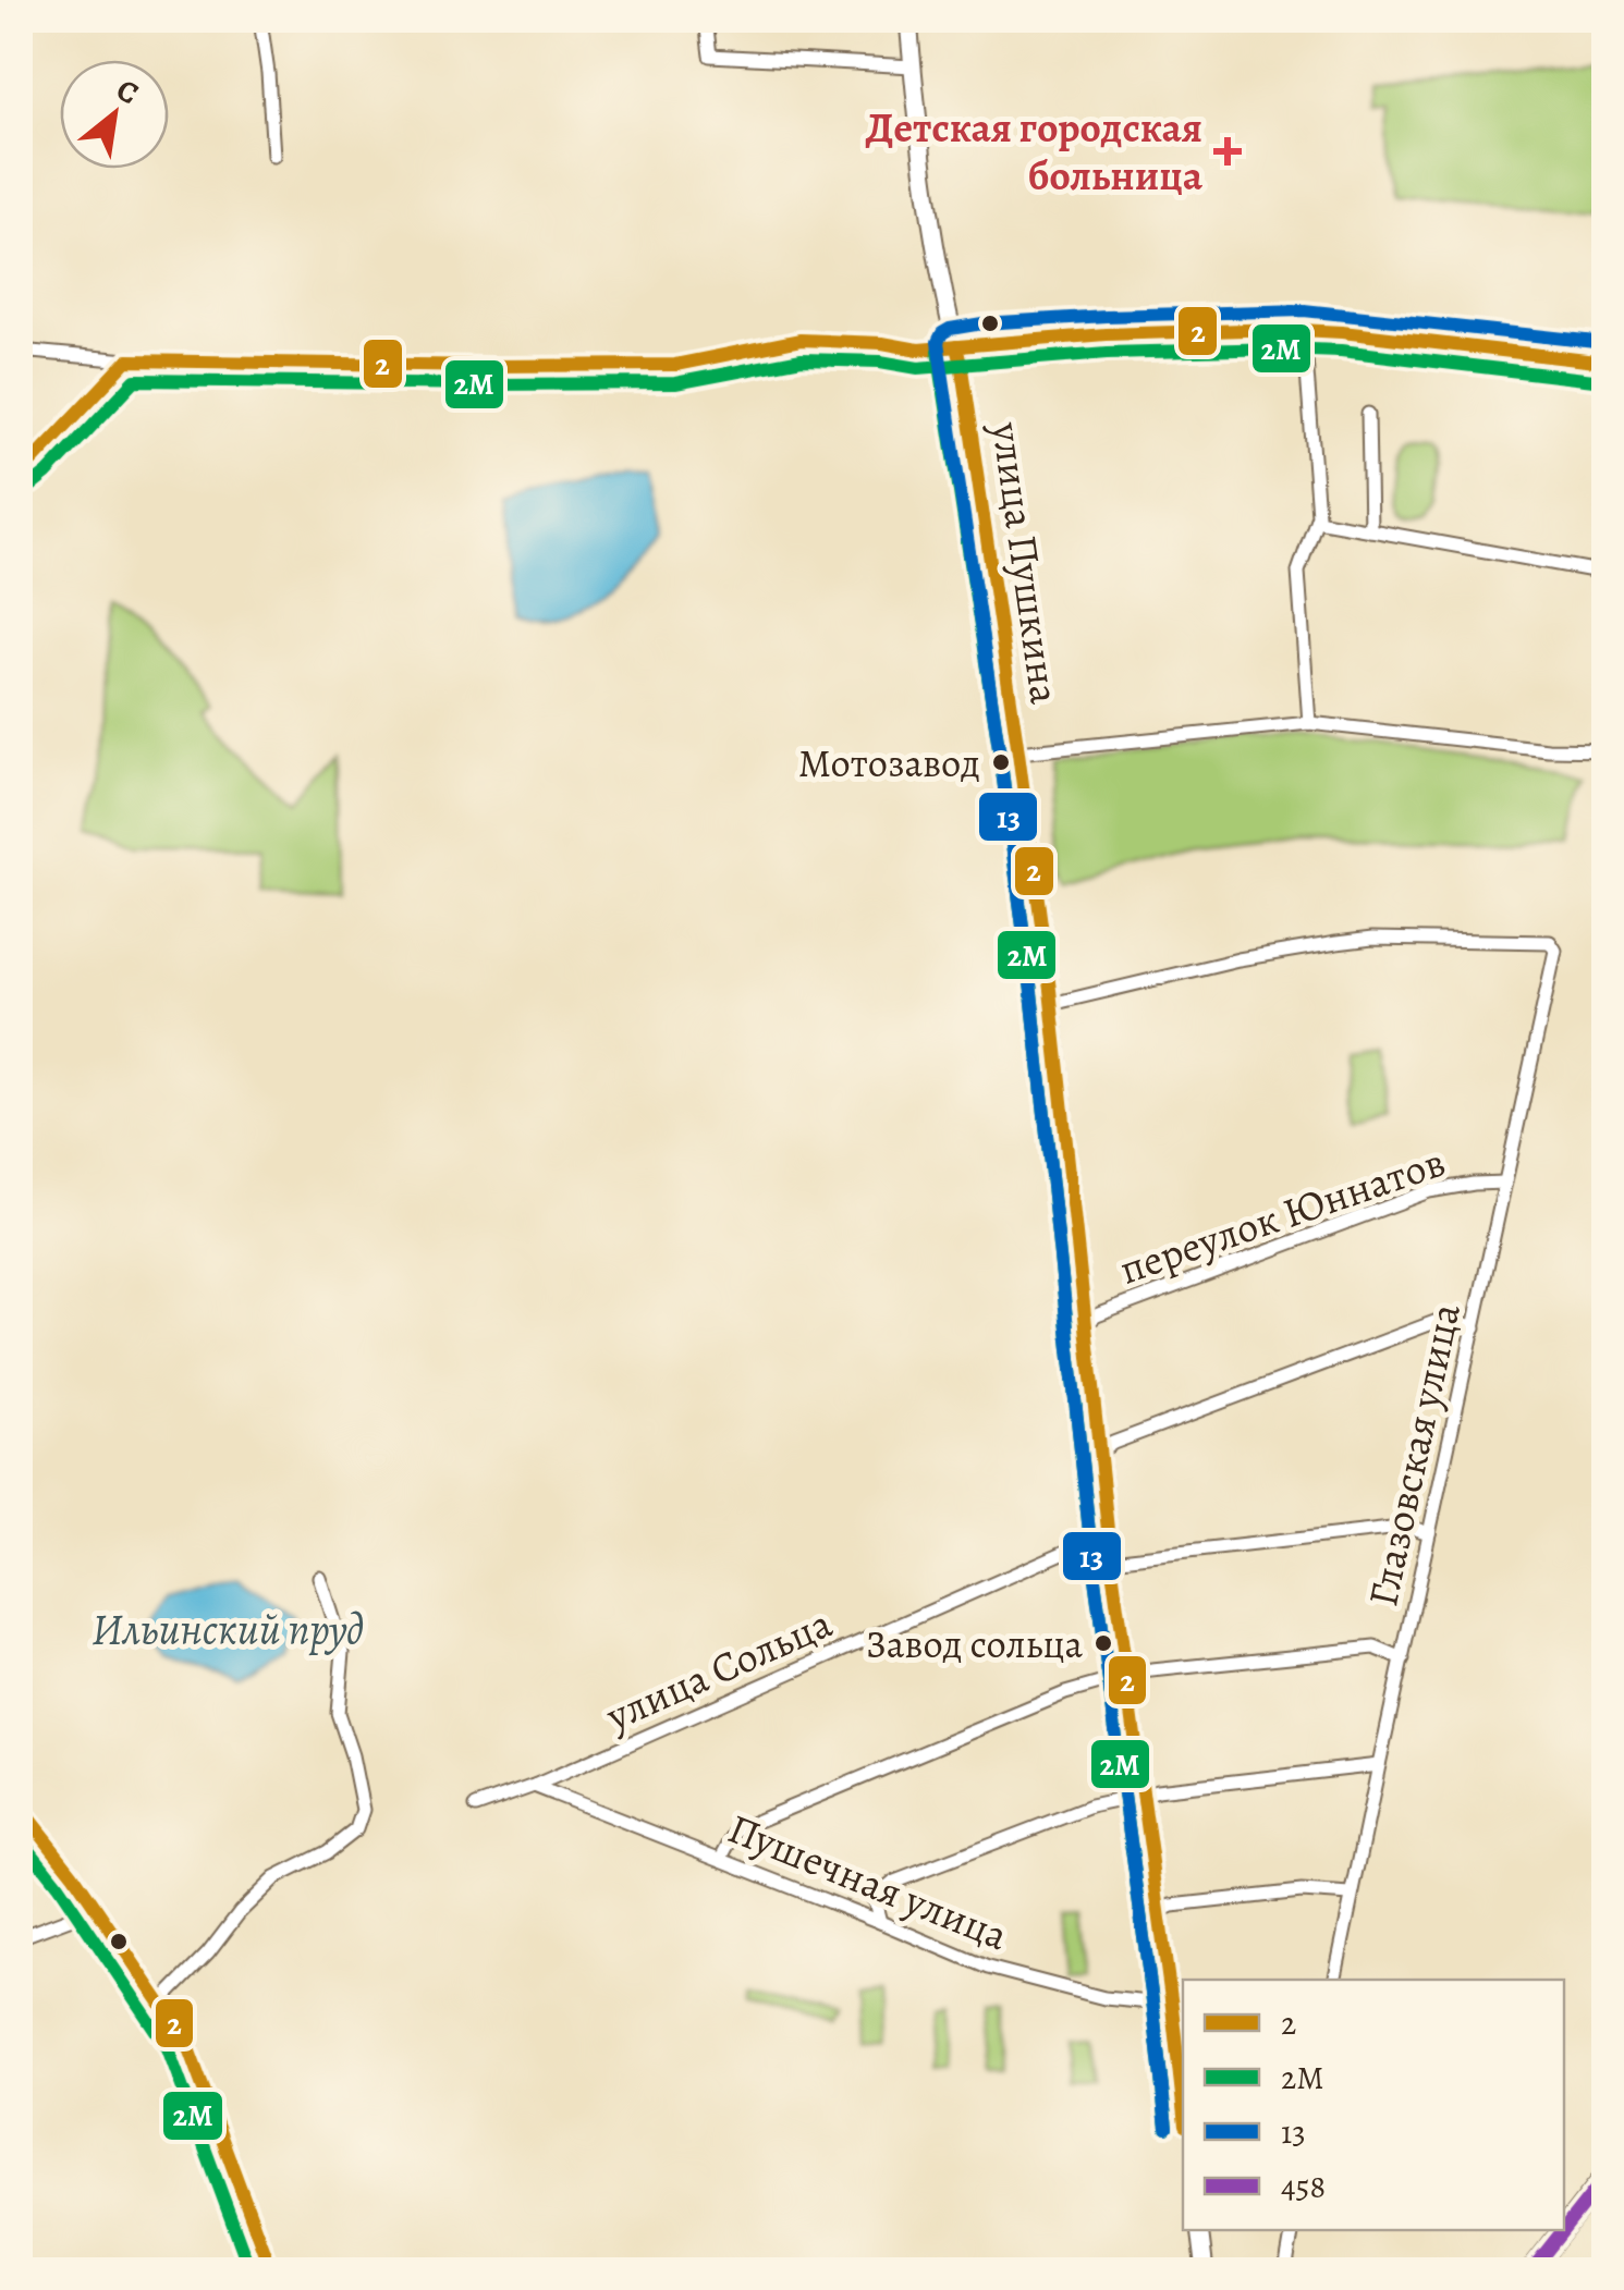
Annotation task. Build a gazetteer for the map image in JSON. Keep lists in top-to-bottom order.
{
  "streets": {
    "street": [
      "улица Пушкина",
      "переулок Юннатов",
      "Глазовская улица",
      "улица Сольца",
      "Пушечная улица"
    ]
  },
  "crossings": [
    ["улица Пушкина", "Глазовская улица"],
    ["переулок Юннатов", "Глазовская улица"],
    ["Глазовская улица", "улица Сольца"],
    ["улица Сольца", "Пушечная улица"]
  ],
  "water": ["Ильинский пруд"],
  "places": {
    "health": ["Детская городская больница"],
    "other": ["Мотозавод", "Завод сольца"]
  },
  "lines": [
    "transit line 13",
    "transit line 2",
    "transit line 2М",
    "transit line 458"
  ],
  "legend": [
    "2",
    "2М",
    "13",
    "458"
  ],
  "north": "top right"
}
